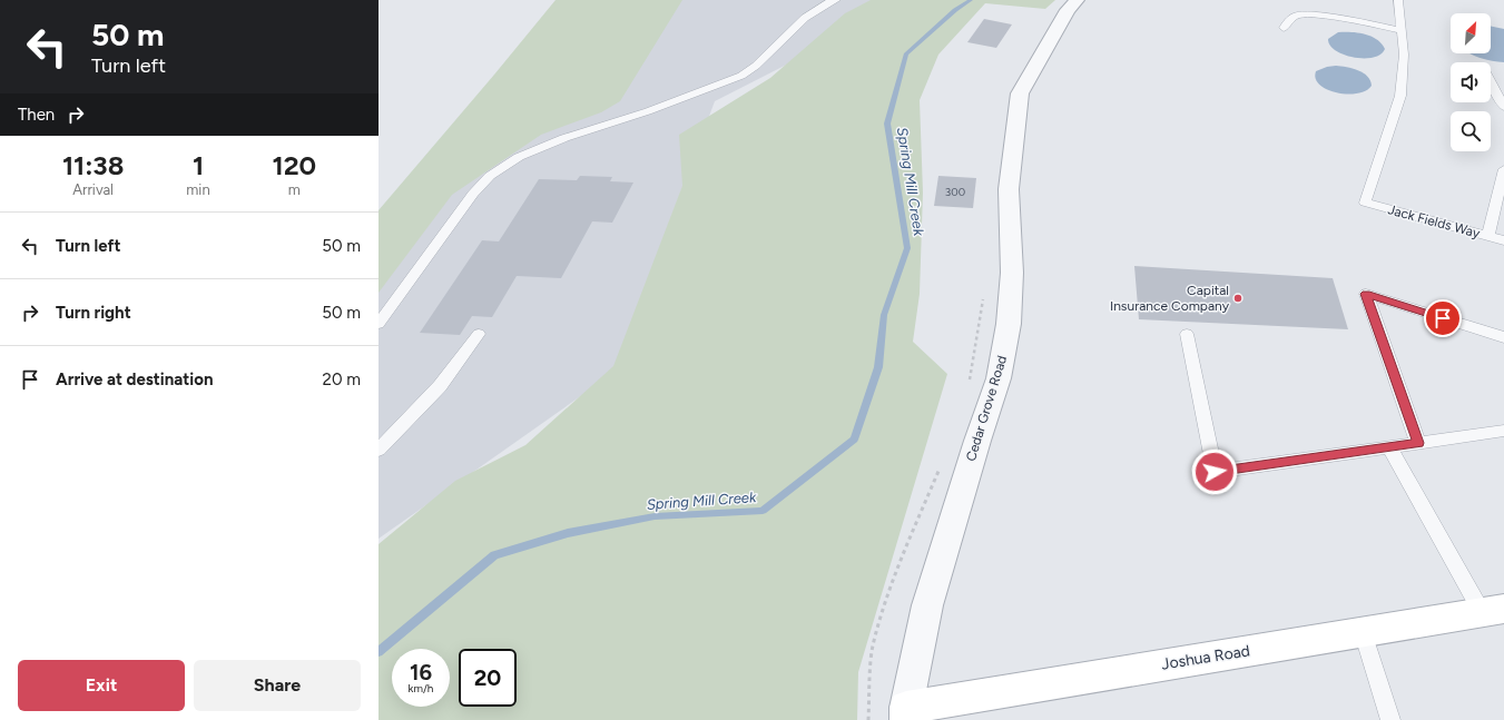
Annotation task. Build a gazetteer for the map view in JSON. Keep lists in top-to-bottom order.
{
  "streets": {
    "main road": ["Joshua Road"],
    "street": ["Cedar Grove Road"],
    "lane": ["Jack Fields Way"]
  },
  "crossings": [
    ["Cedar Grove Road", "Joshua Road"]
  ],
  "water": ["Spring Mill Creek"],
  "places": ["Capital Insurance Company"],
  "house_numbers": ["300"],
  "north": "top right",
  "page": {
    "turn": ["50 m", "Turn left"],
    "then": "Then",
    "eta": [
      "11:38",
      "Arrival",
      "1",
      "min",
      "120",
      "m"
    ],
    "list": [
      {
        "name": "Turn left",
        "value": "50 m"
      },
      {
        "name": "Turn right",
        "value": "50 m"
      },
      {
        "name": "Arrive at destination",
        "value": "20 m"
      }
    ],
    "speed": "16 km/h",
    "limit": "20",
    "buttons": ["Exit", "Share"]
  }
}
